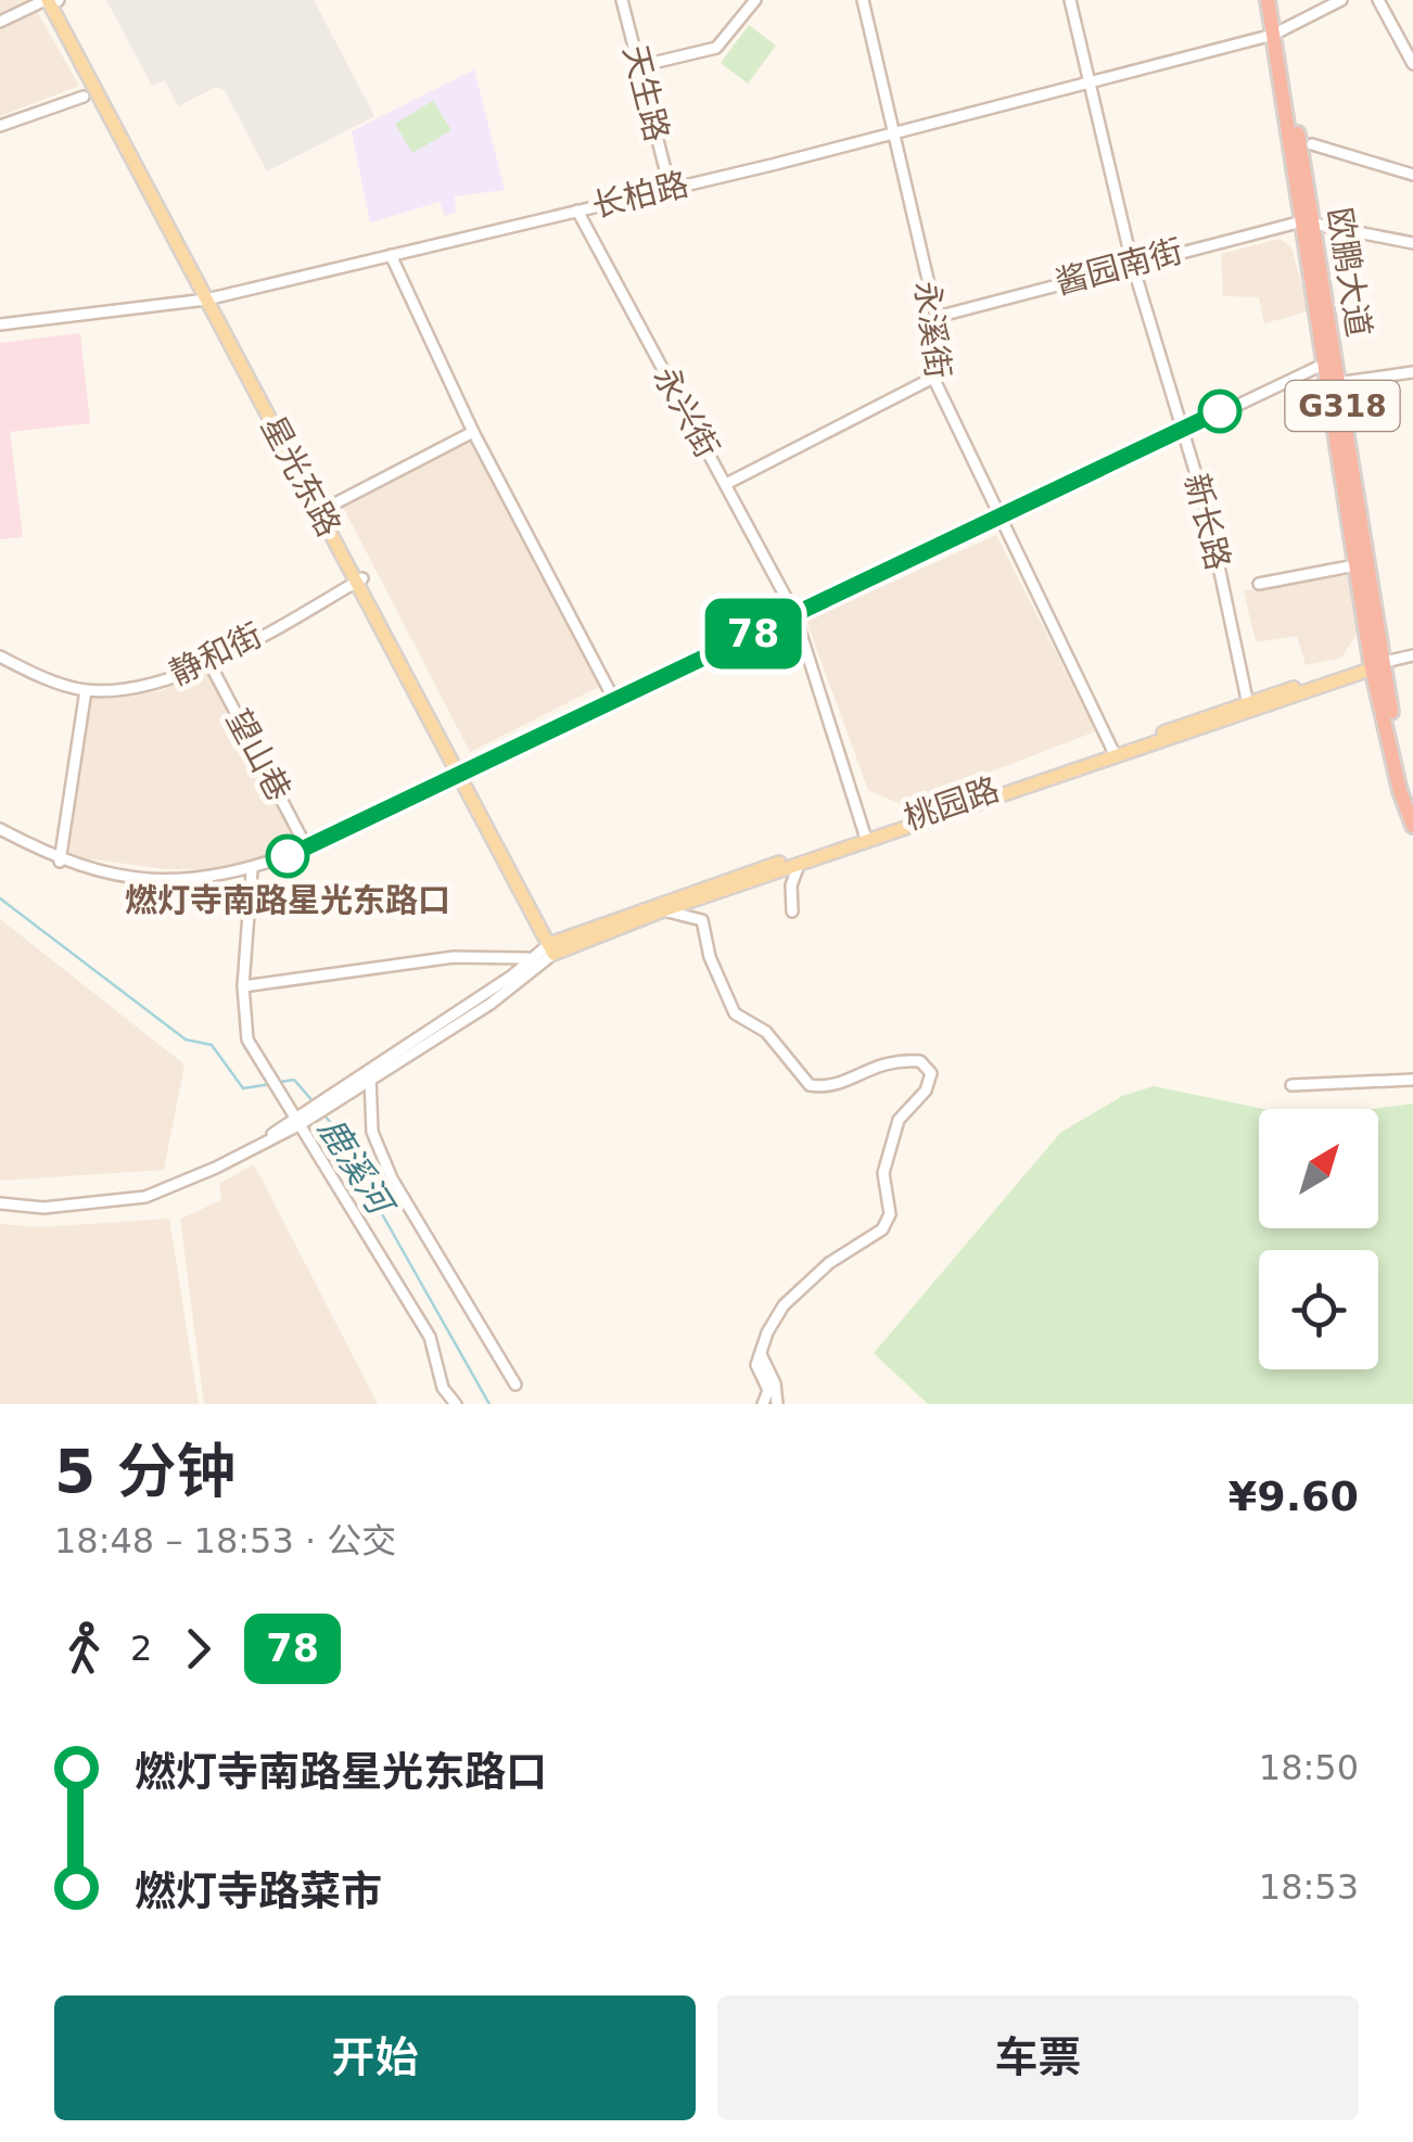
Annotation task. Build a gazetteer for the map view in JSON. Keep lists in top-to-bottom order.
{
  "streets": {
    "highway": ["欧鹏大道", "G318"],
    "main road": ["星光东路", "桃园路"],
    "street": [
      "天生路",
      "长柏路",
      "酱园南街",
      "永溪街",
      "永兴街",
      "新长路",
      "静和街",
      "望山巷"
    ]
  },
  "crossings": [
    ["天生路", "长柏路"],
    ["长柏路", "欧鹏大道"],
    ["长柏路", "永溪街"],
    ["长柏路", "永兴街"],
    ["长柏路", "星光东路"],
    ["长柏路", "新长路"],
    ["酱园南街", "欧鹏大道"],
    ["酱园南街", "永溪街"],
    ["酱园南街", "新长路"],
    ["欧鹏大道", "G318"],
    ["欧鹏大道", "桃园路"],
    ["永溪街", "桃园路"],
    ["G318", "桃园路"],
    ["永兴街", "桃园路"],
    ["星光东路", "静和街"],
    ["星光东路", "桃园路"],
    ["新长路", "桃园路"],
    ["静和街", "望山巷"]
  ],
  "water": ["鹿溪河"],
  "places": ["燃灯寺南路星光东路口"],
  "lines": ["bus line 78"],
  "north": "top right",
  "page": {
    "on_map": "78",
    "heading": ["5 分钟", "18:48 – 18:53 · 公交", "¥9.60"],
    "legs": ["2", "78"],
    "list": [
      {
        "name": "燃灯寺南路星光东路口",
        "value": "18:50"
      },
      {
        "name": "燃灯寺路菜市",
        "value": "18:53"
      }
    ],
    "buttons": ["开始", "车票"]
  }
}
